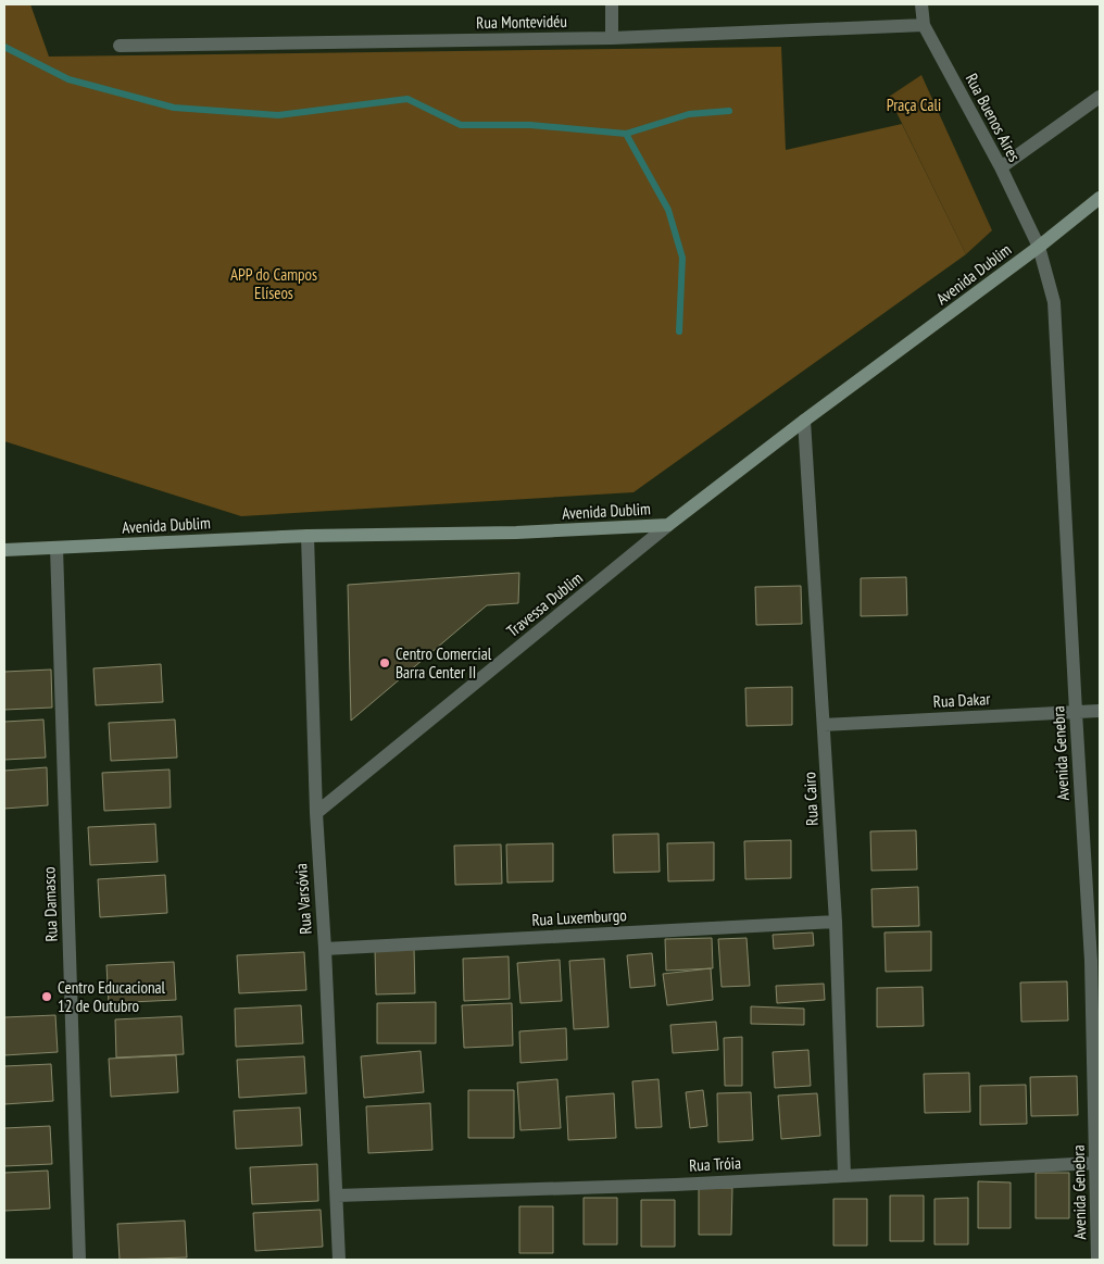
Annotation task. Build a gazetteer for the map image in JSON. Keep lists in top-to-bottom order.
{
  "streets": {
    "street": [
      "Rua Montevidéu",
      "Rua Buenos Aires",
      "Avenida Dublim",
      "Travessa Dublim",
      "Rua Dakar",
      "Avenida Genebra",
      "Rua Cairo",
      "Rua Varsóvia",
      "Rua Damasco",
      "Rua Luxemburgo",
      "Rua Tróia"
    ]
  },
  "crossings": [
    ["Rua Montevidéu", "Rua Buenos Aires"],
    ["Rua Buenos Aires", "Avenida Dublim"],
    ["Rua Buenos Aires", "Avenida Genebra"],
    ["Avenida Dublim", "Travessa Dublim"],
    ["Avenida Dublim", "Avenida Genebra"],
    ["Avenida Dublim", "Rua Cairo"],
    ["Avenida Dublim", "Rua Varsóvia"],
    ["Avenida Dublim", "Rua Damasco"],
    ["Travessa Dublim", "Rua Varsóvia"],
    ["Rua Dakar", "Avenida Genebra"],
    ["Rua Dakar", "Rua Cairo"],
    ["Avenida Genebra", "Rua Tróia"],
    ["Rua Cairo", "Rua Luxemburgo"],
    ["Rua Cairo", "Rua Tróia"],
    ["Rua Varsóvia", "Rua Luxemburgo"],
    ["Rua Varsóvia", "Rua Tróia"]
  ],
  "parks": ["Praça Cali", "APP do Campos Elíseos"],
  "places": ["Centro Comercial Barra Center II", "Centro Educacional 12 de Outubro"]
}
